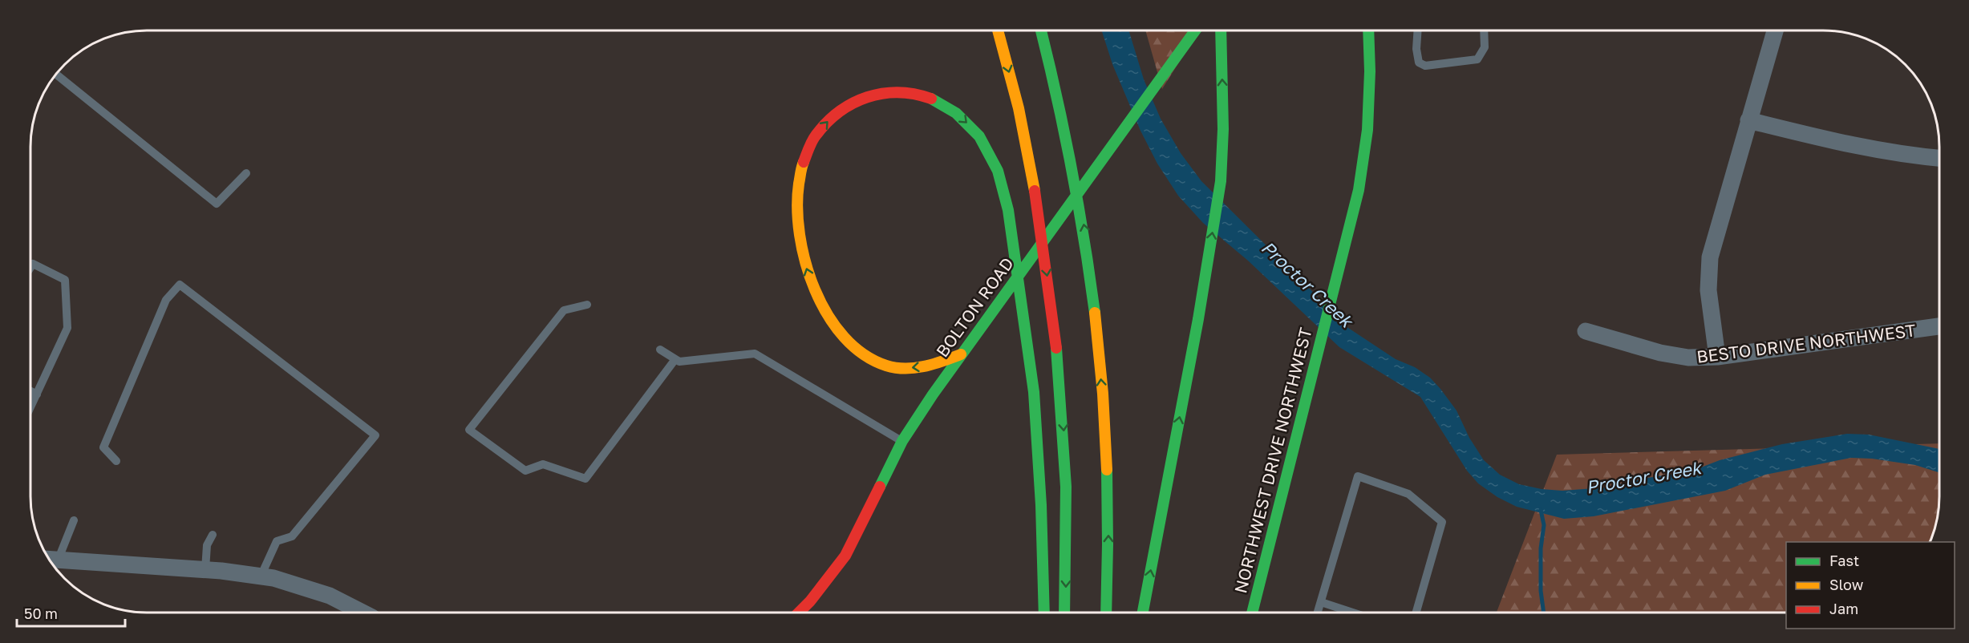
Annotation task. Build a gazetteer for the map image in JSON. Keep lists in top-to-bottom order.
{
  "streets": {
    "main road": ["BOLTON ROAD", "NORTHWEST DRIVE NORTHWEST"],
    "street": ["BESTO DRIVE NORTHWEST"]
  },
  "water": ["Proctor Creek"],
  "legend": ["Fast", "Slow", "Jam"],
  "scale_bar": "50 m"
}
